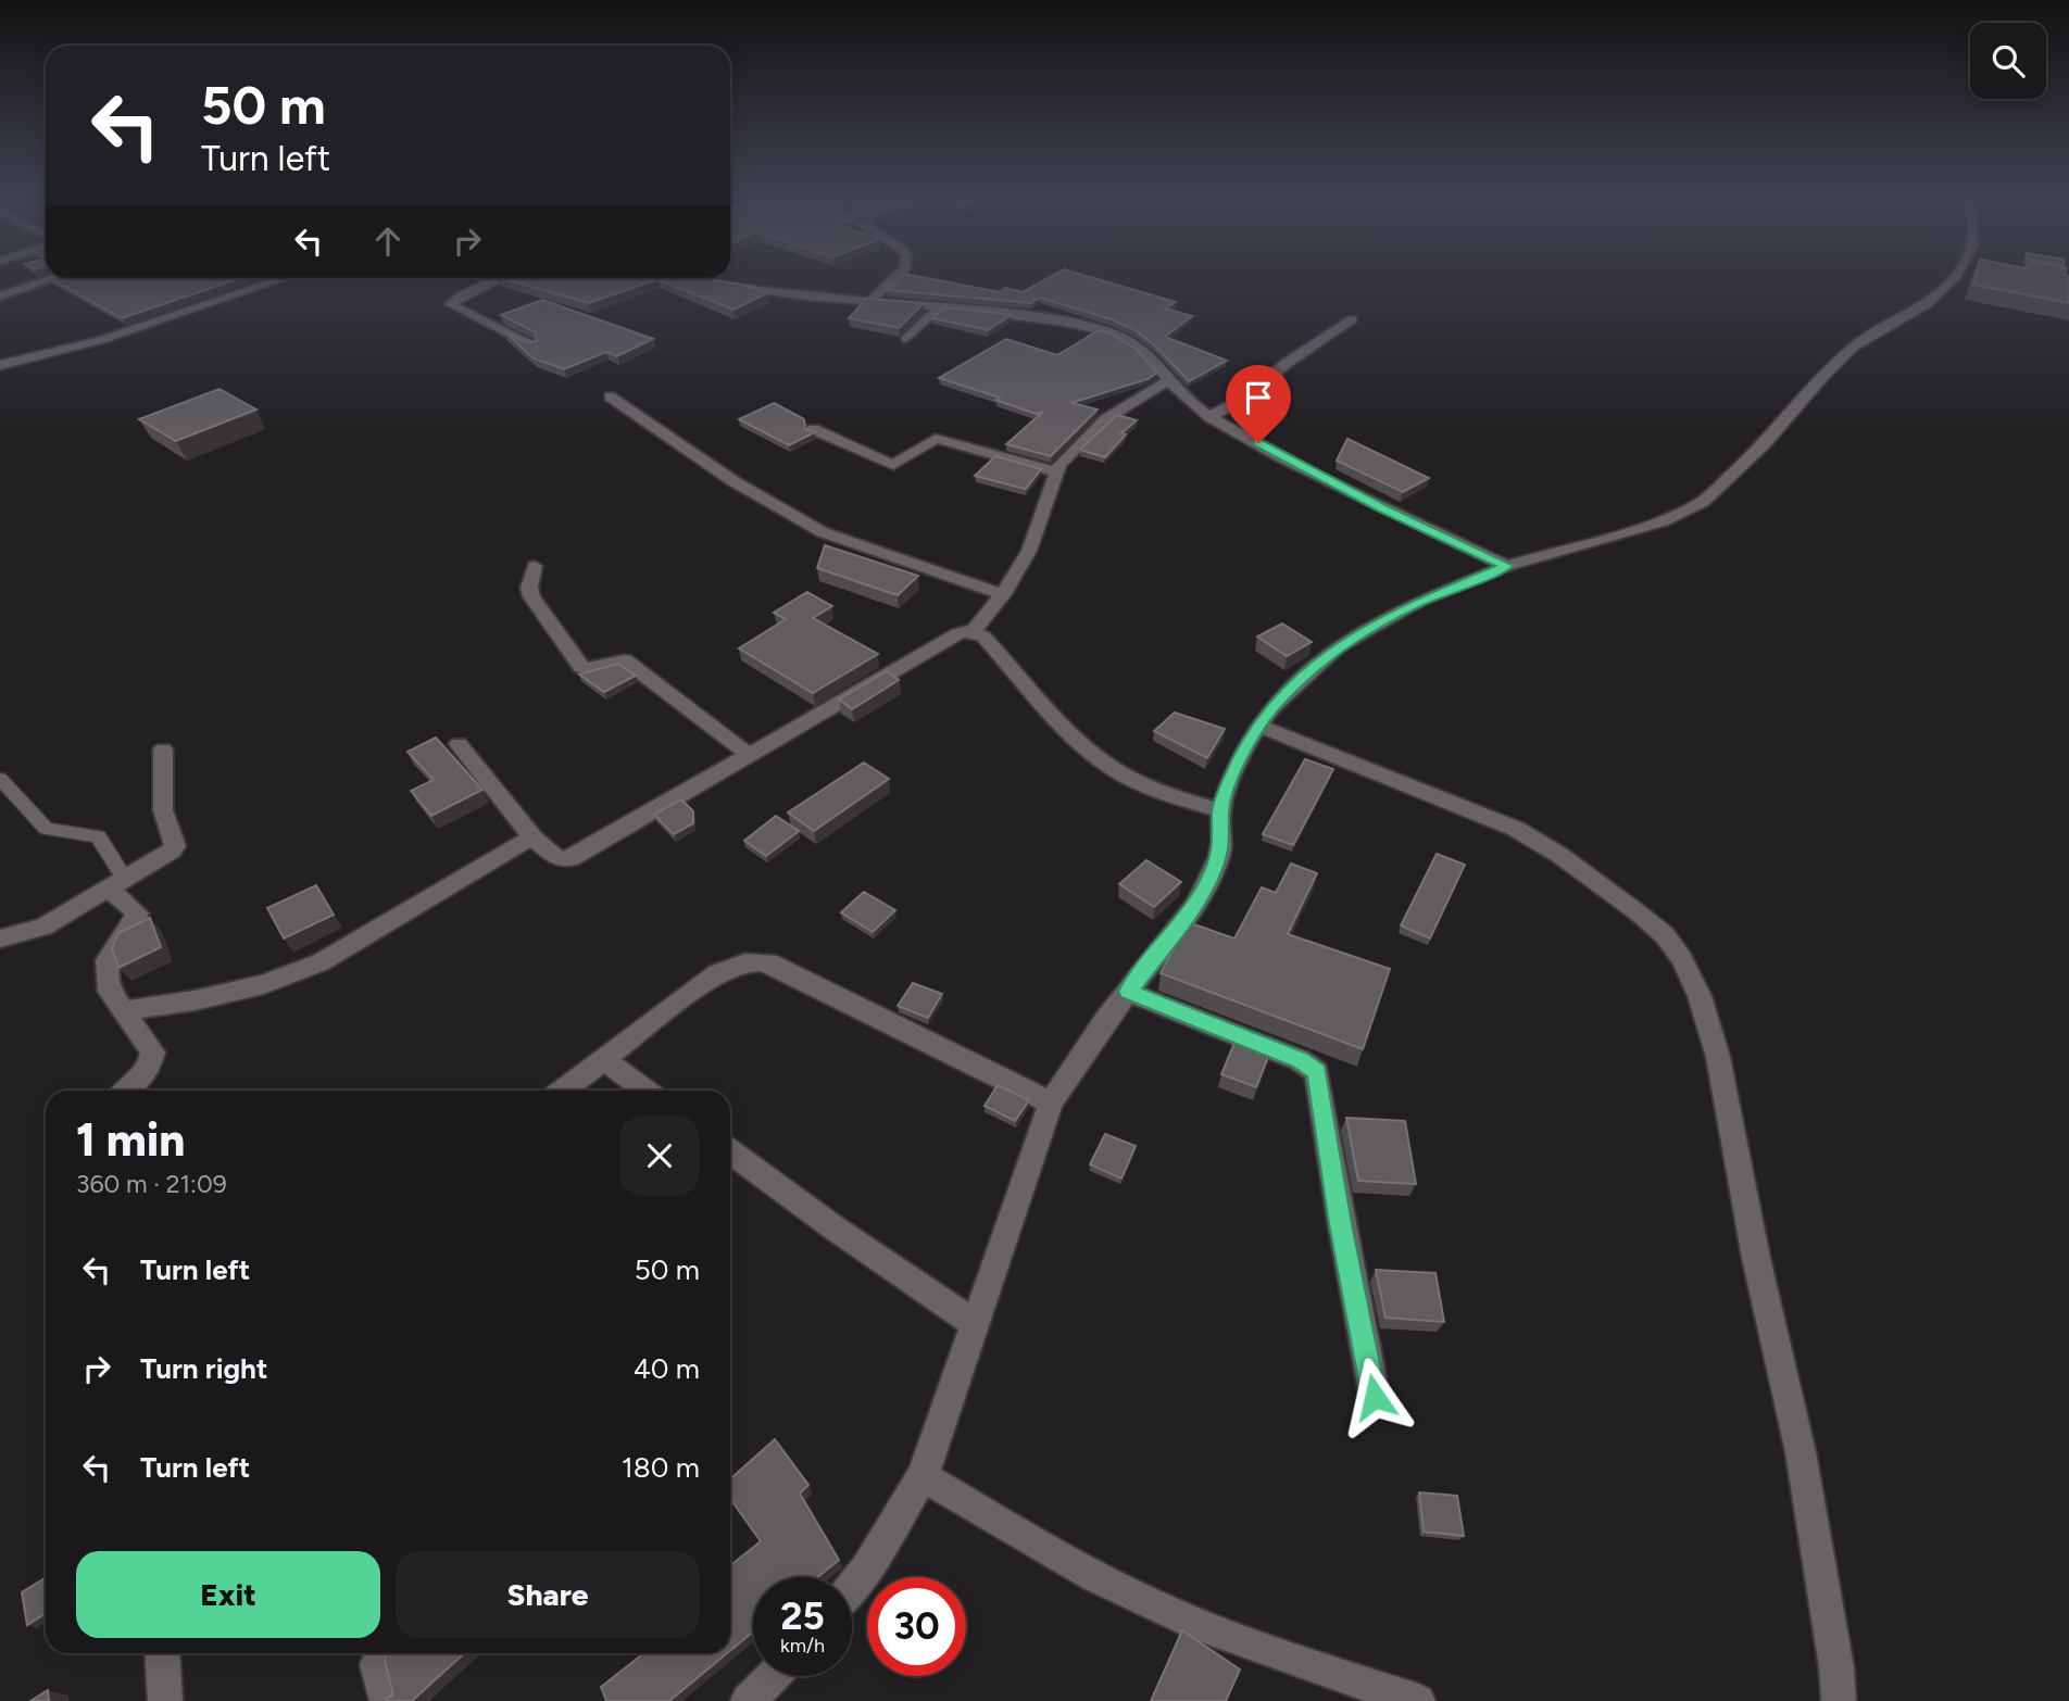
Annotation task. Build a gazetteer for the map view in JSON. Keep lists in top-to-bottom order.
{
  "page": {
    "turn": ["50 m", "Turn left"],
    "heading": ["1 min", "360 m · 21:09"],
    "list": [
      {
        "name": "Turn left",
        "value": "50 m"
      },
      {
        "name": "Turn right",
        "value": "40 m"
      },
      {
        "name": "Turn left",
        "value": "180 m"
      }
    ],
    "buttons": ["Exit", "Share"],
    "speed": "25 km/h",
    "limit": "30"
  }
}
